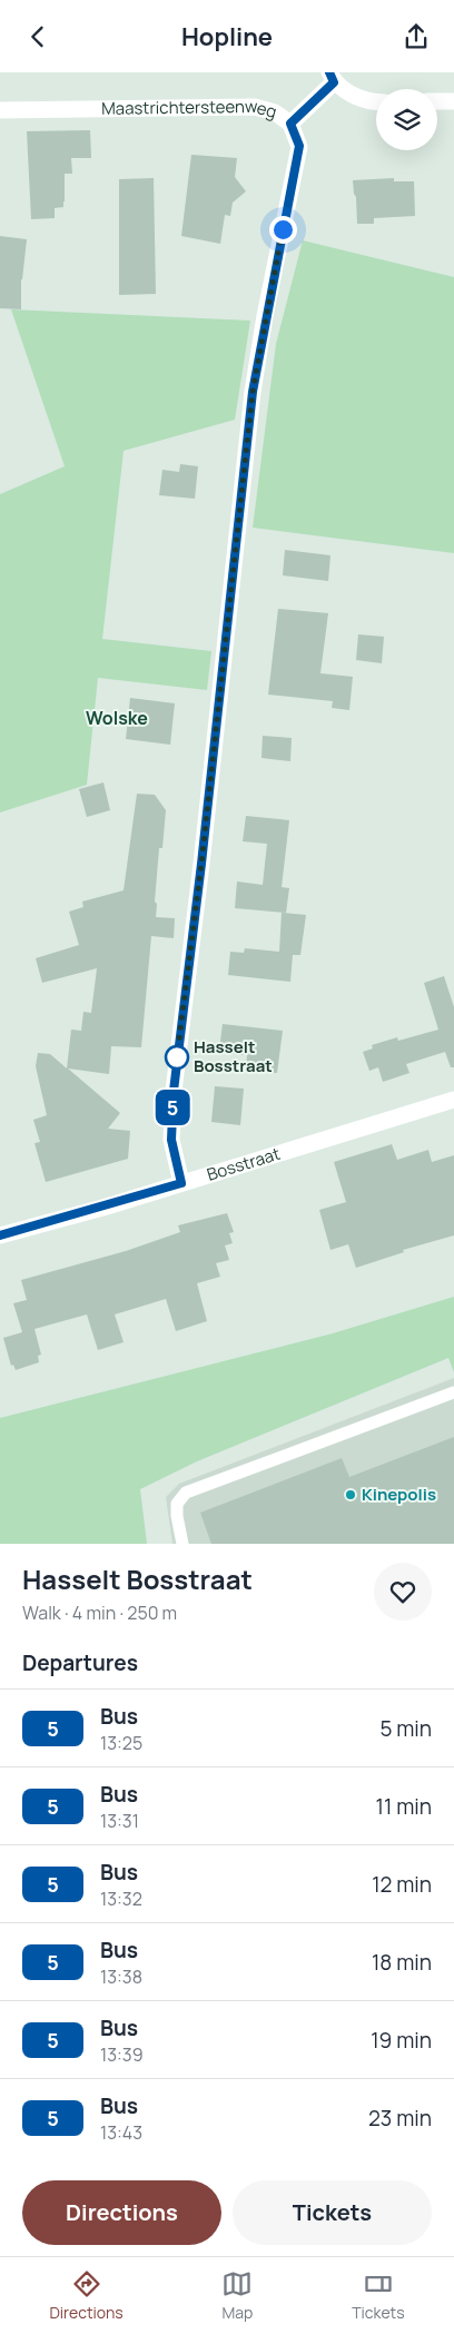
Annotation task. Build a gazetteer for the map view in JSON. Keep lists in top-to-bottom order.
{
  "streets": {
    "street": ["Maastrichtersteenweg", "Bosstraat"]
  },
  "districts": ["Wolske"],
  "places": ["Hasselt Bosstraat", "Kinepolis"],
  "lines": ["bus line 5"],
  "page": {
    "header": "Hopline",
    "on_map": "5",
    "heading": [
      ["Hasselt Bosstraat", "Walk · 4 min · 250 m"],
      "Departures"
    ],
    "list": [
      {
        "mark": "5",
        "name": "Bus",
        "note": "13:25",
        "value": "5 min"
      },
      {
        "mark": "5",
        "name": "Bus",
        "note": "13:31",
        "value": "11 min"
      },
      {
        "mark": "5",
        "name": "Bus",
        "note": "13:32",
        "value": "12 min"
      },
      {
        "mark": "5",
        "name": "Bus",
        "note": "13:38",
        "value": "18 min"
      },
      {
        "mark": "5",
        "name": "Bus",
        "note": "13:39",
        "value": "19 min"
      },
      {
        "mark": "5",
        "name": "Bus",
        "note": "13:43",
        "value": "23 min"
      }
    ],
    "buttons": ["Directions", "Tickets"],
    "tabs": ["Directions", "Map", "Tickets"]
  }
}
